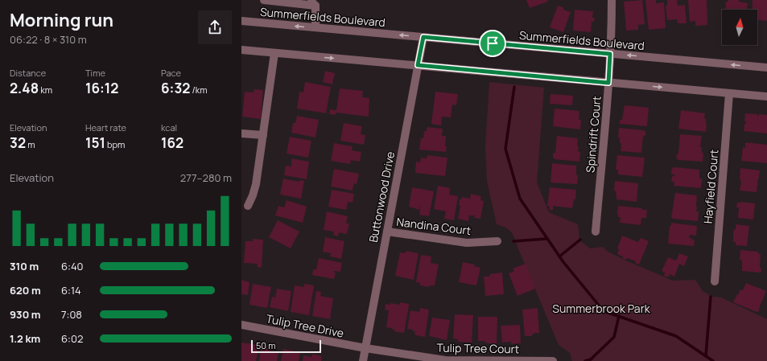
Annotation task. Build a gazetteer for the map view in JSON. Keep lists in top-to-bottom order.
{
  "streets": {
    "street": [
      "Summerfields Boulevard",
      "Spindrift Court",
      "Hayfield Court",
      "Buttonwood Drive",
      "Nandina Court",
      "Tulip Tree Drive",
      "Tulip Tree Court"
    ]
  },
  "crossings": [
    ["Summerfields Boulevard", "Spindrift Court"],
    ["Summerfields Boulevard", "Buttonwood Drive"],
    ["Buttonwood Drive", "Nandina Court"],
    ["Buttonwood Drive", "Tulip Tree Drive"],
    ["Buttonwood Drive", "Tulip Tree Court"],
    ["Tulip Tree Drive", "Tulip Tree Court"]
  ],
  "parks": ["Summerbrook Park"],
  "scale_bar": "50 m",
  "north": "top",
  "page": {
    "heading": ["Morning run", "06:22 · 8 × 310 m"],
    "stats": [
      ["Distance", "2.48 km"],
      ["Time", "16:12"],
      ["Pace", "6:32 /km"],
      ["Elevation", "32 m"],
      ["Heart rate", "151 bpm"],
      ["kcal", "162"]
    ],
    "chart": ["Elevation", "277–280 m"],
    "list": [
      {
        "name": "310 m",
        "note": "6:40"
      },
      {
        "name": "620 m",
        "note": "6:14"
      },
      {
        "name": "930 m",
        "note": "7:08"
      },
      {
        "name": "1.2 km",
        "note": "6:02"
      }
    ],
    "scale": "50 m"
  }
}
